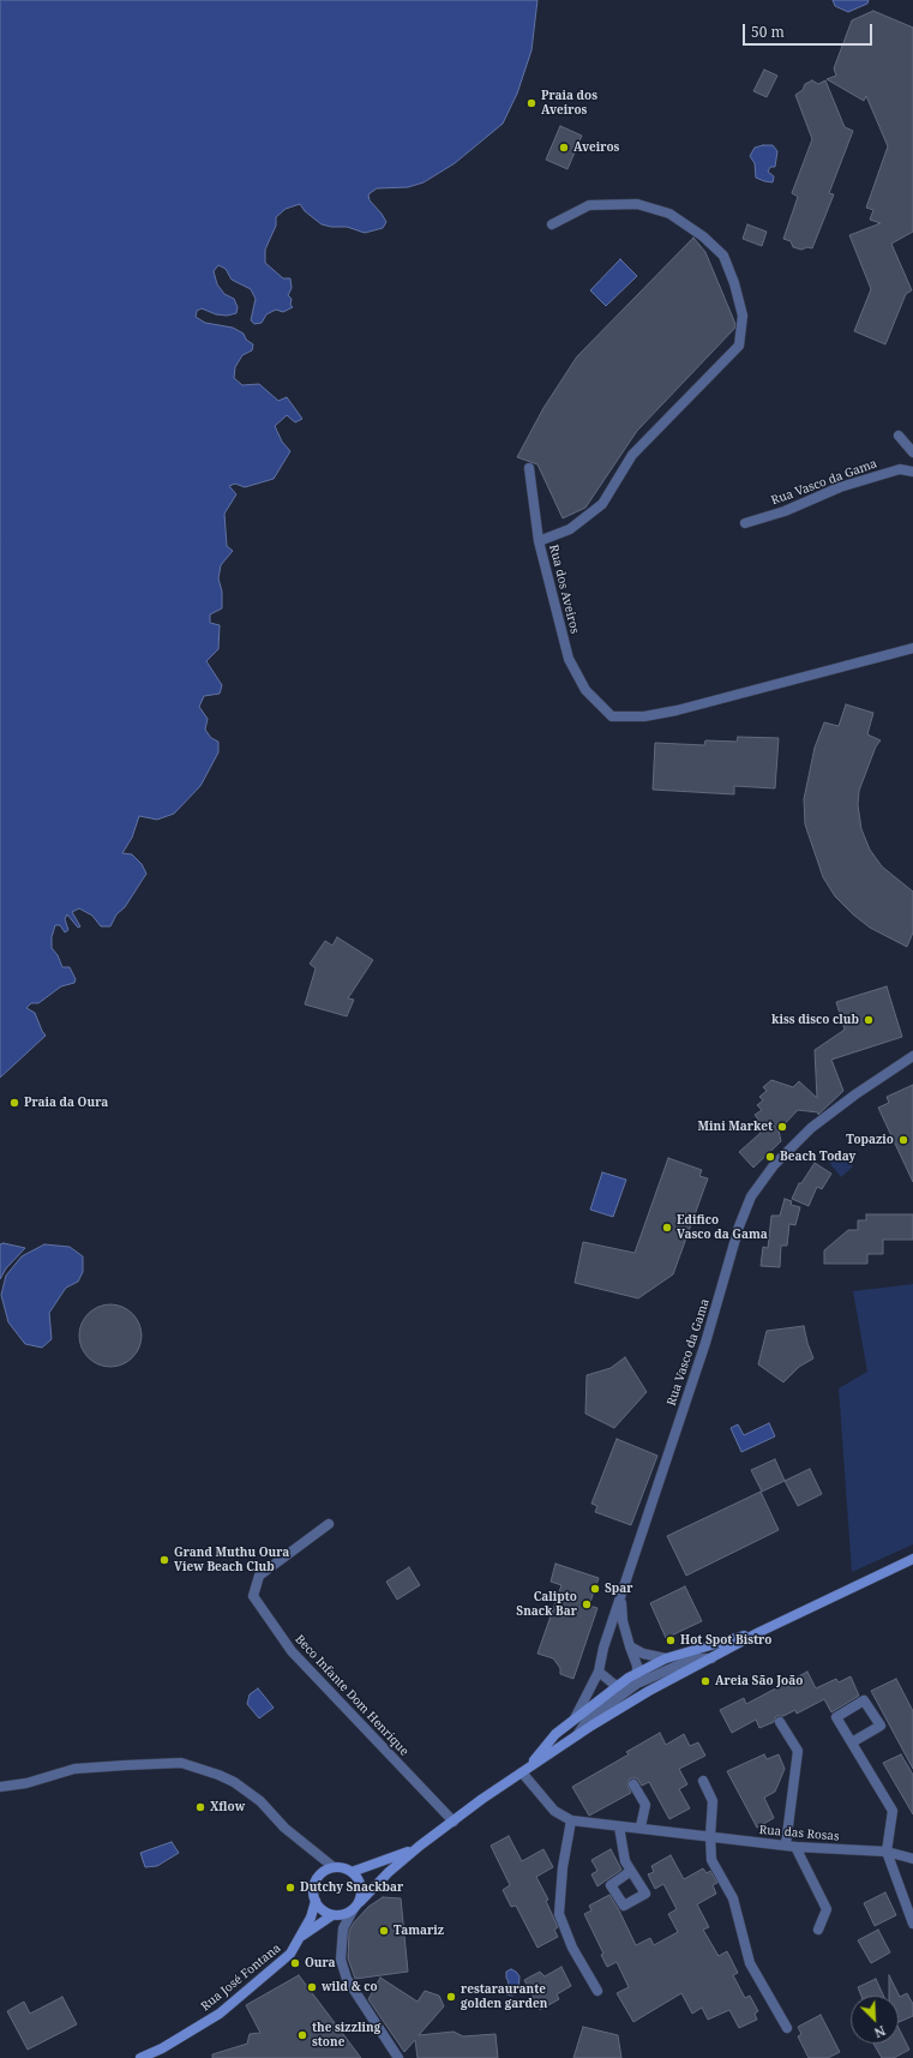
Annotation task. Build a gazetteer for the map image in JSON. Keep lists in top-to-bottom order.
{
  "streets": {
    "street": [
      "Rua Vasco da Gama",
      "Rua dos Aveiros",
      "Beco Infante Dom Henrique",
      "Rua das Rosas",
      "Rua José Fontana"
    ]
  },
  "places": [
    "Praia dos Aveiros",
    "Aveiros",
    "kiss disco club",
    "Praia da Oura",
    "Mini Market",
    "Topazio",
    "Beach Today",
    "Edifico Vasco da Gama",
    "Grand Muthu Oura View Beach Club",
    "Spar",
    "Calipto Snack Bar",
    "Hot Spot Bistro",
    "Areia São João",
    "Xflow",
    "Dutchy Snackbar",
    "Tamariz",
    "Oura",
    "wild & co",
    "restaraurante golden garden",
    "the sizzling stone"
  ],
  "scale_bar": "50 m",
  "north": "bottom right"
}
